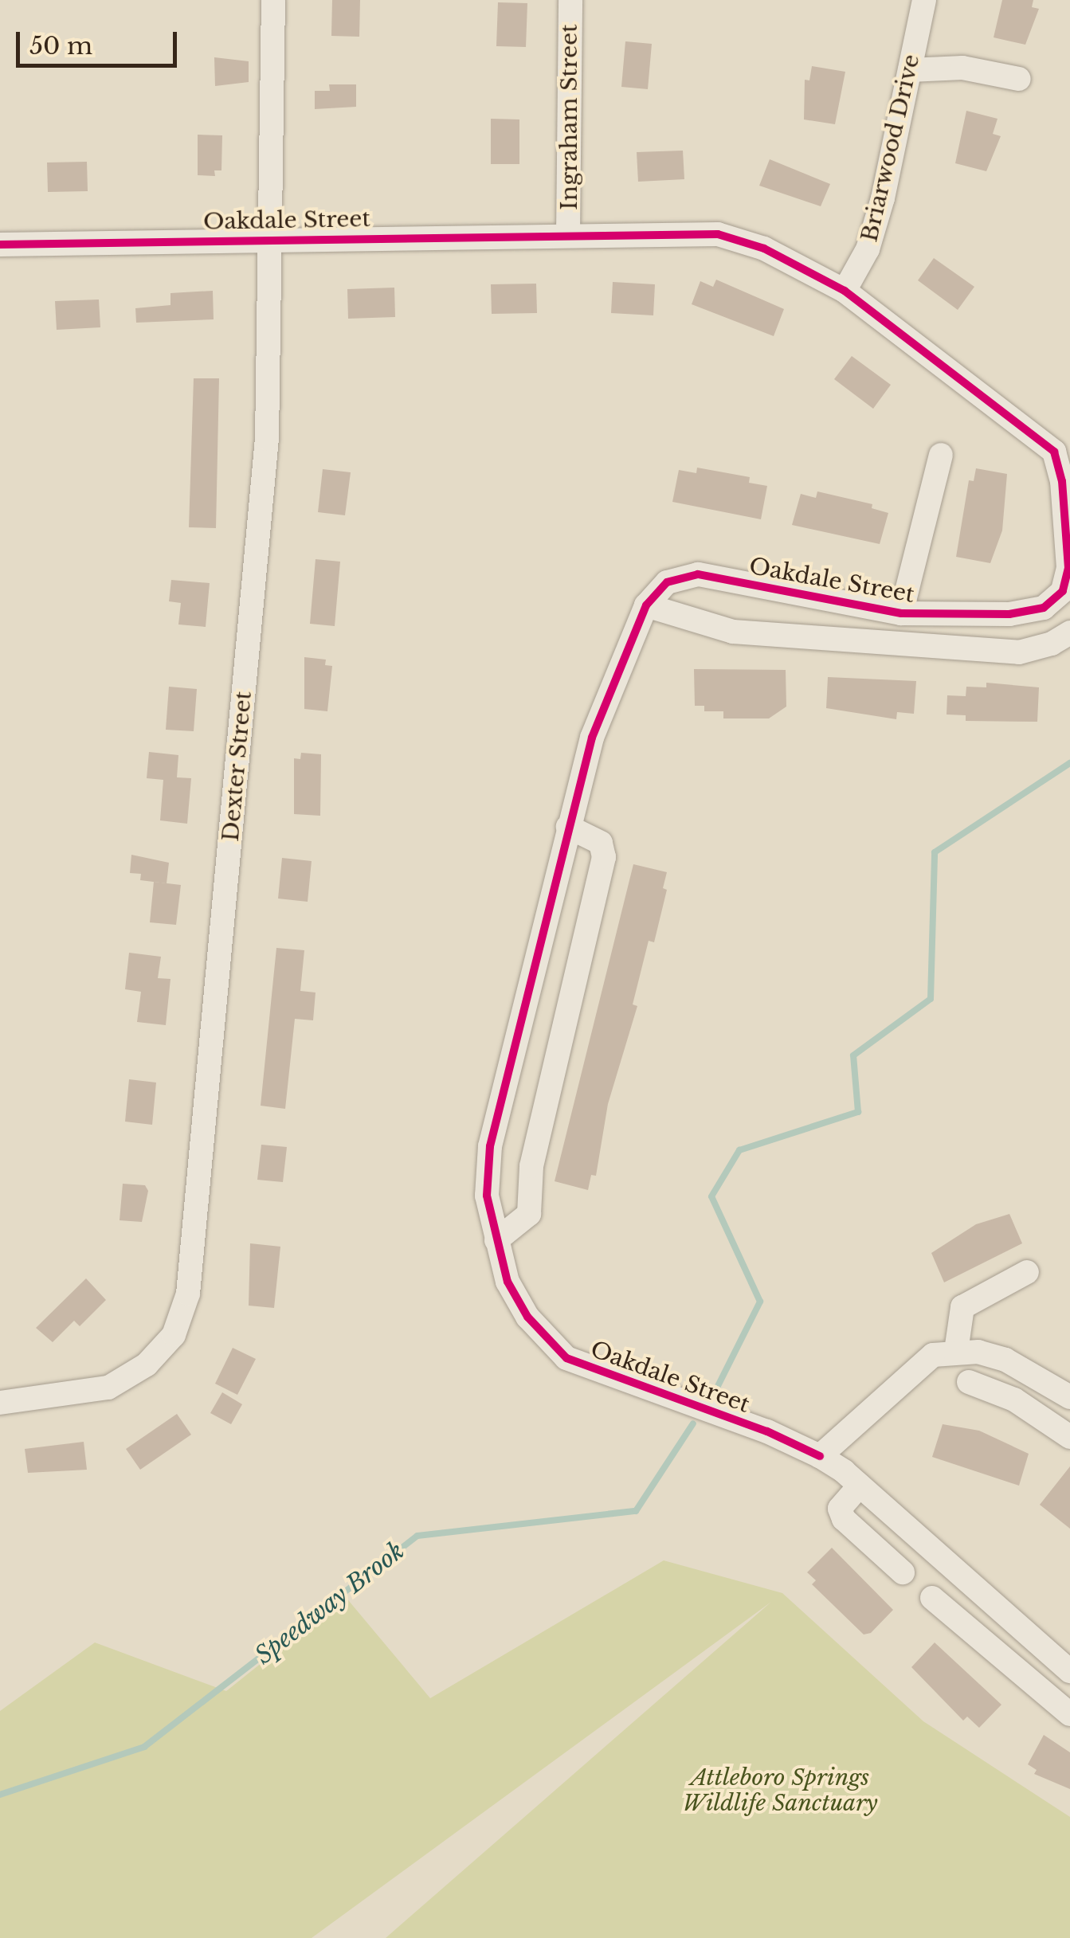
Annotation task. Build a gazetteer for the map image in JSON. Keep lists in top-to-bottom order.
{
  "streets": {
    "street": [
      "Ingraham Street",
      "Briarwood Drive",
      "Oakdale Street",
      "Dexter Street"
    ]
  },
  "crossings": [
    ["Ingraham Street", "Oakdale Street"],
    ["Briarwood Drive", "Oakdale Street"],
    ["Oakdale Street", "Dexter Street"]
  ],
  "water": ["Speedway Brook"],
  "parks": ["Attleboro Springs Wildlife Sanctuary"],
  "scale_bar": "50 m"
}
